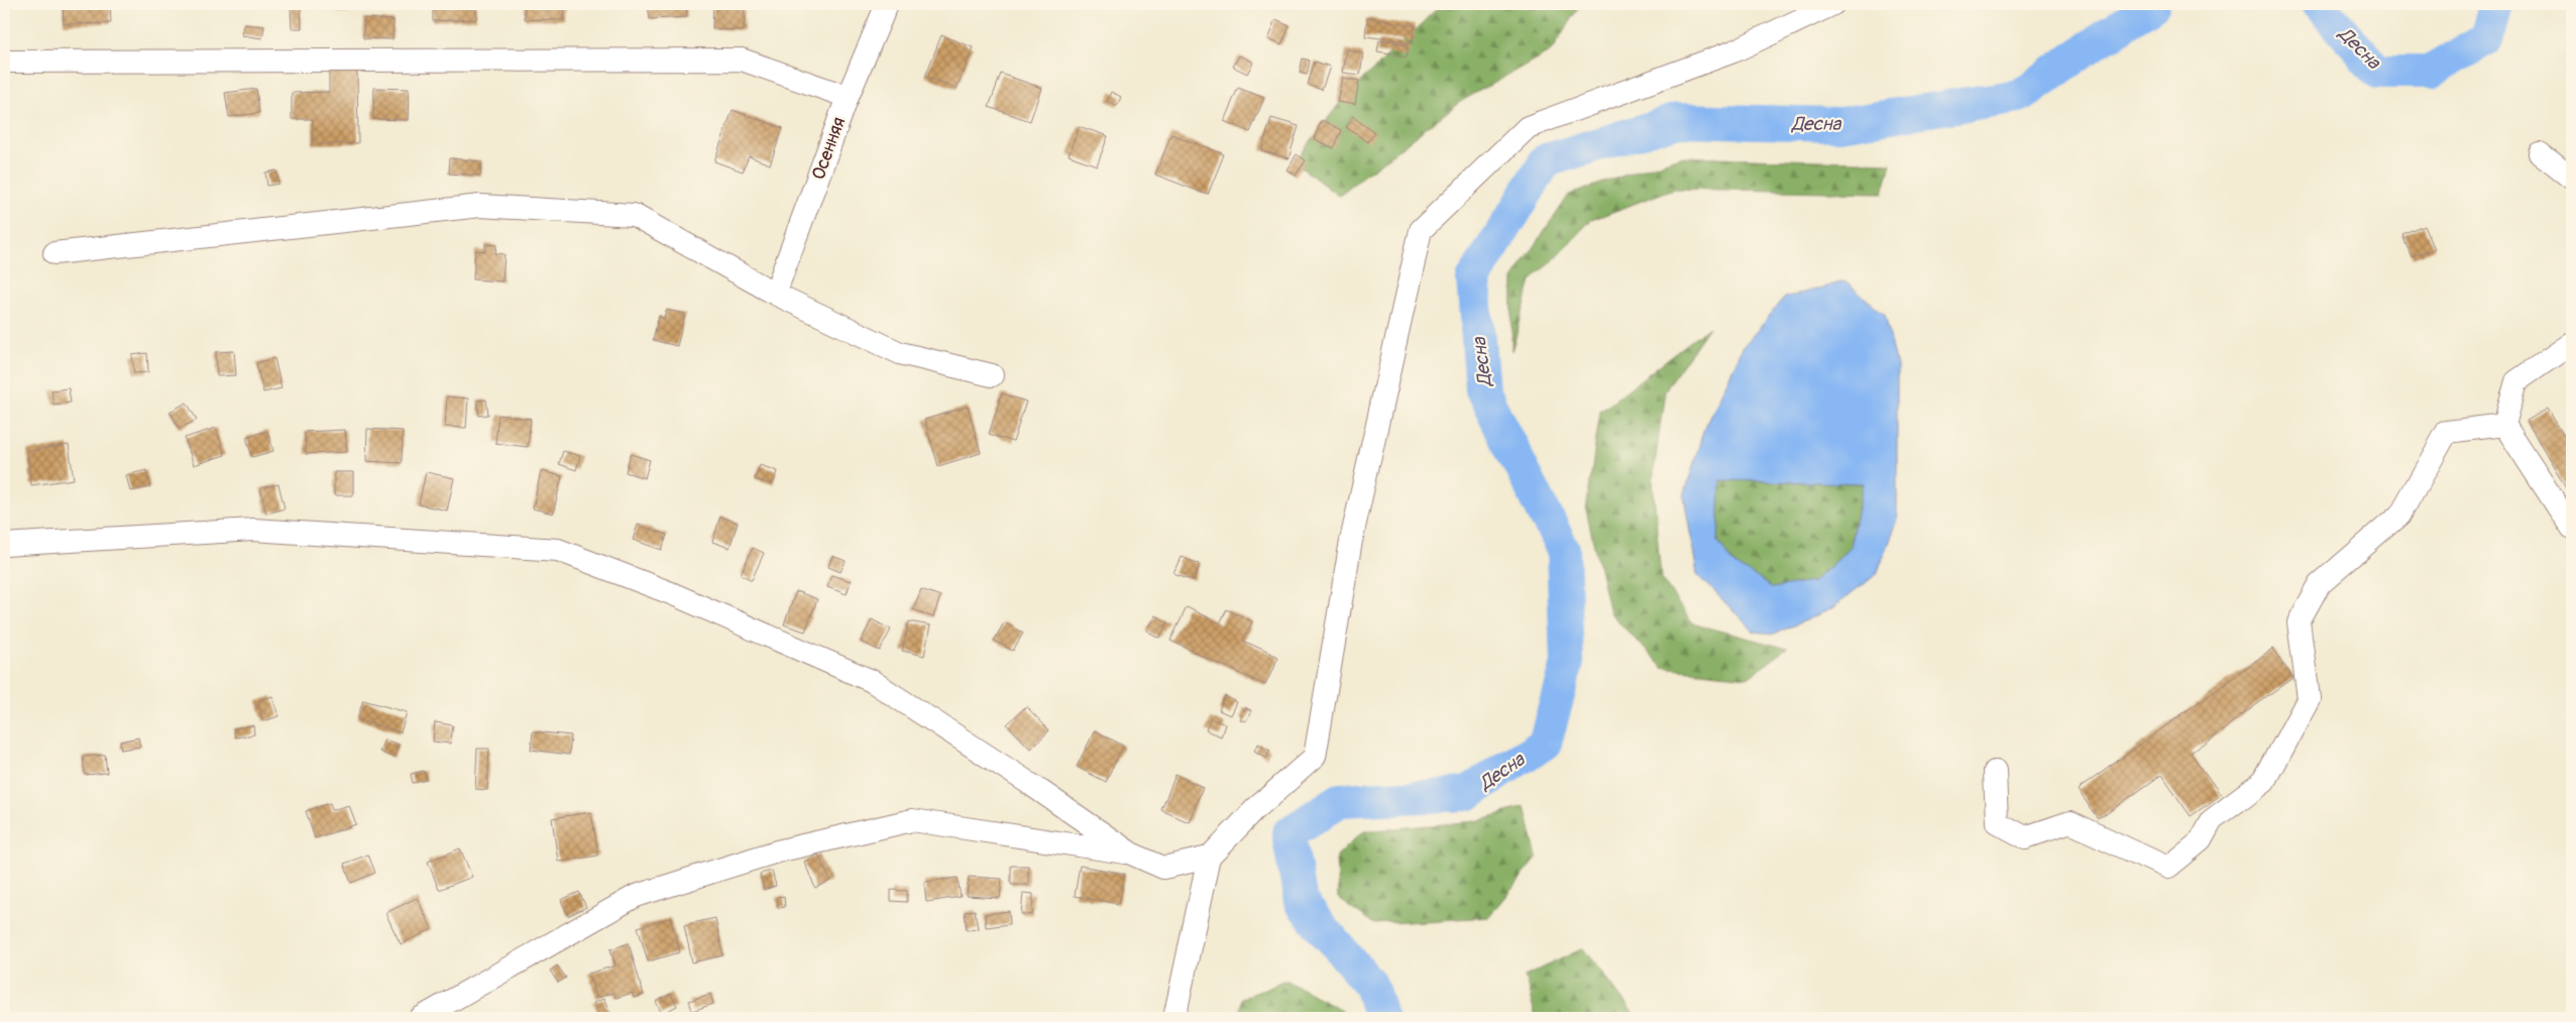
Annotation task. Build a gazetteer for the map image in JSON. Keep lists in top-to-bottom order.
{
  "streets": {
    "street": ["Осенняя"]
  },
  "water": ["Десна"]
}
